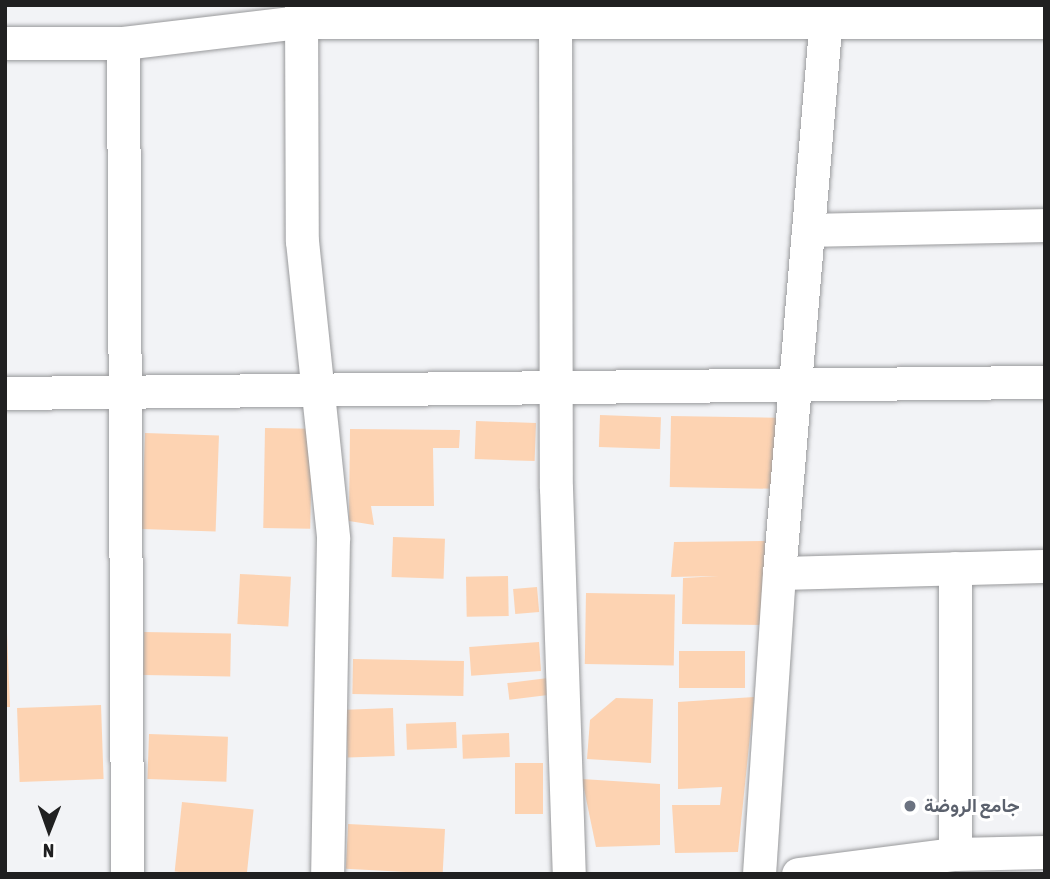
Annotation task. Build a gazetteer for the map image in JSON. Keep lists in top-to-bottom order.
{
  "places": ["جامع الروضة"],
  "north": "bottom"
}
